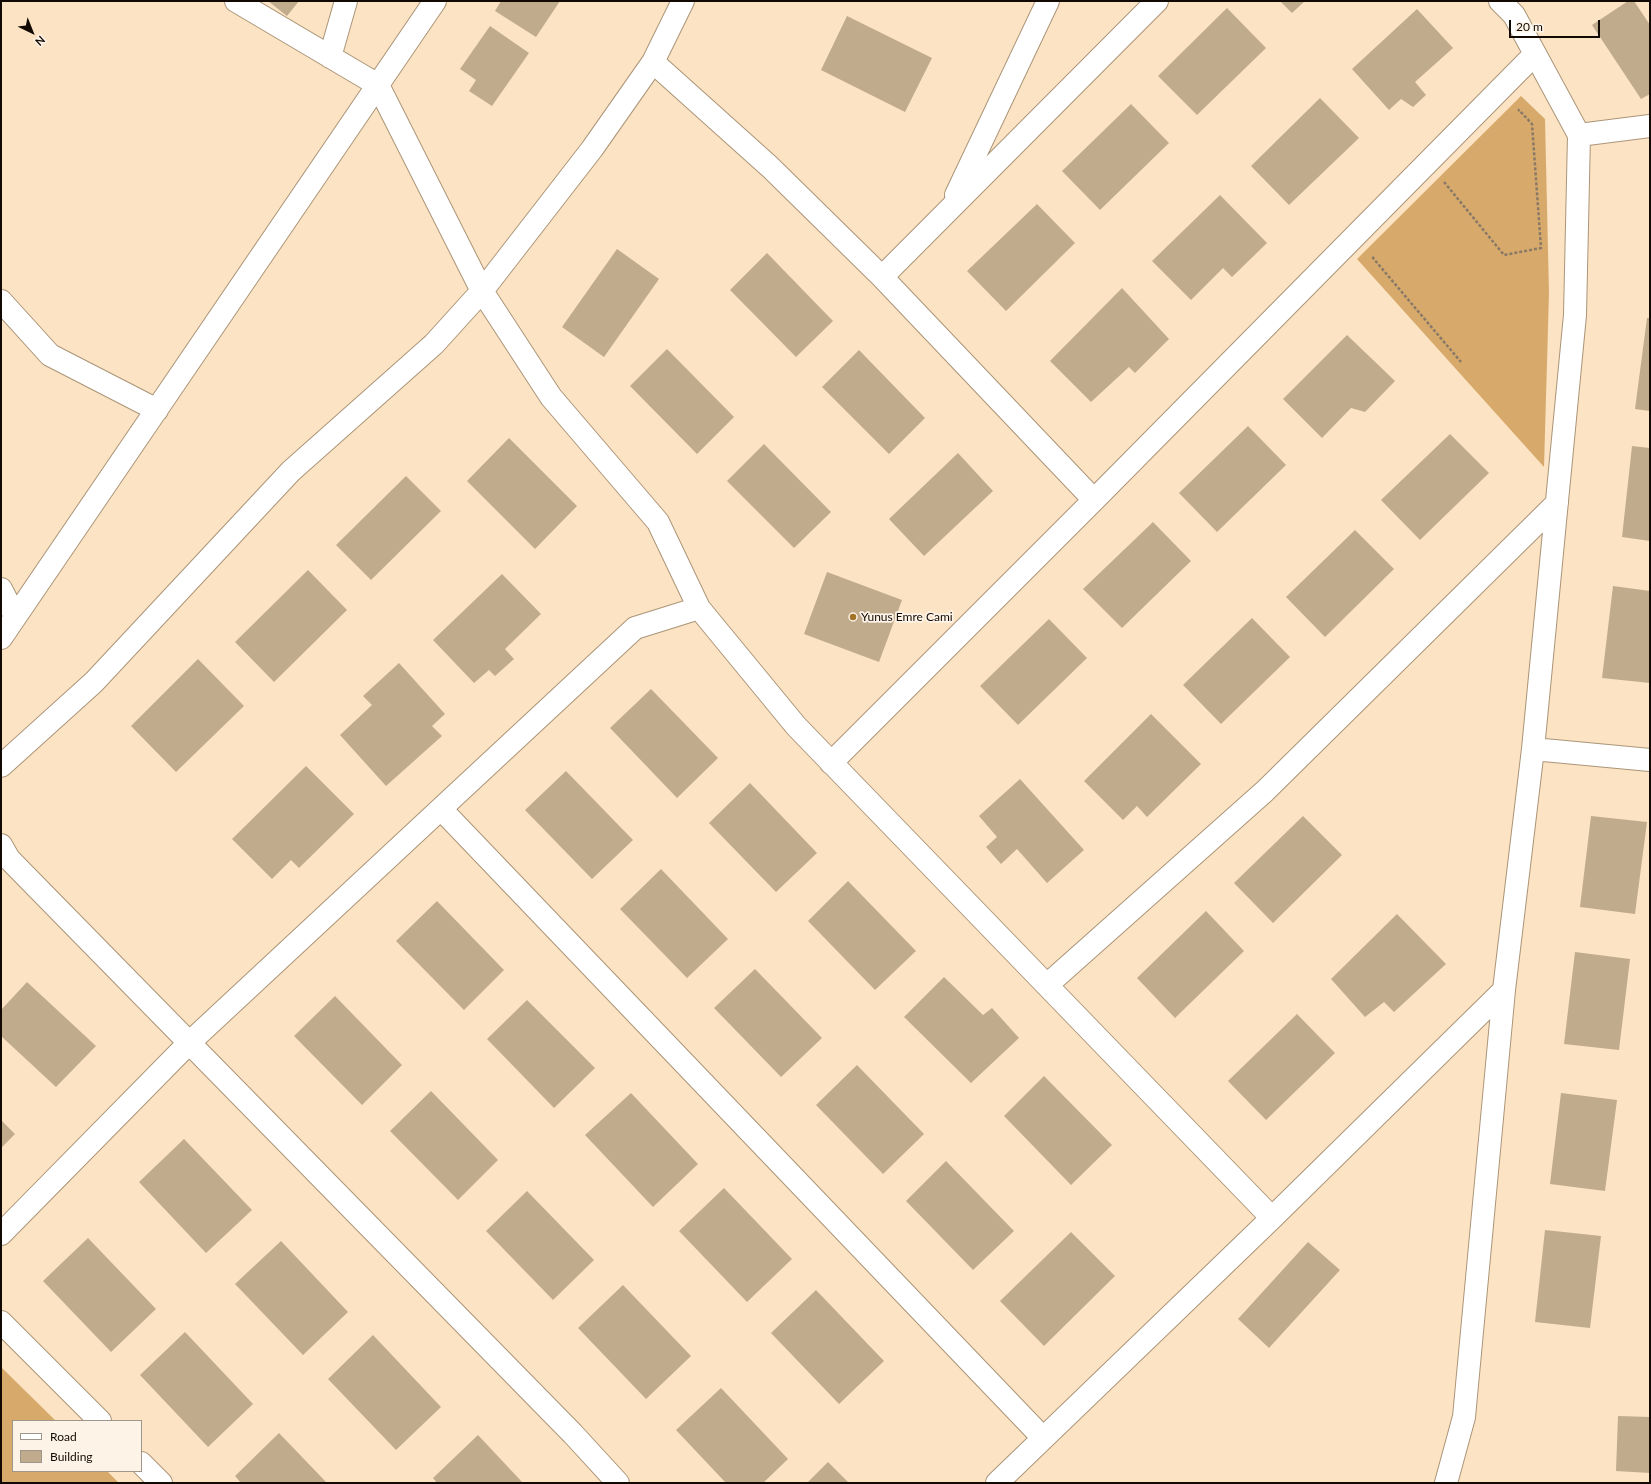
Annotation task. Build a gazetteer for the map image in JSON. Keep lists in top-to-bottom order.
{
  "places": ["Yunus Emre Cami"],
  "legend": ["Road", "Building"],
  "scale_bar": "20 m",
  "north": "bottom right"
}
